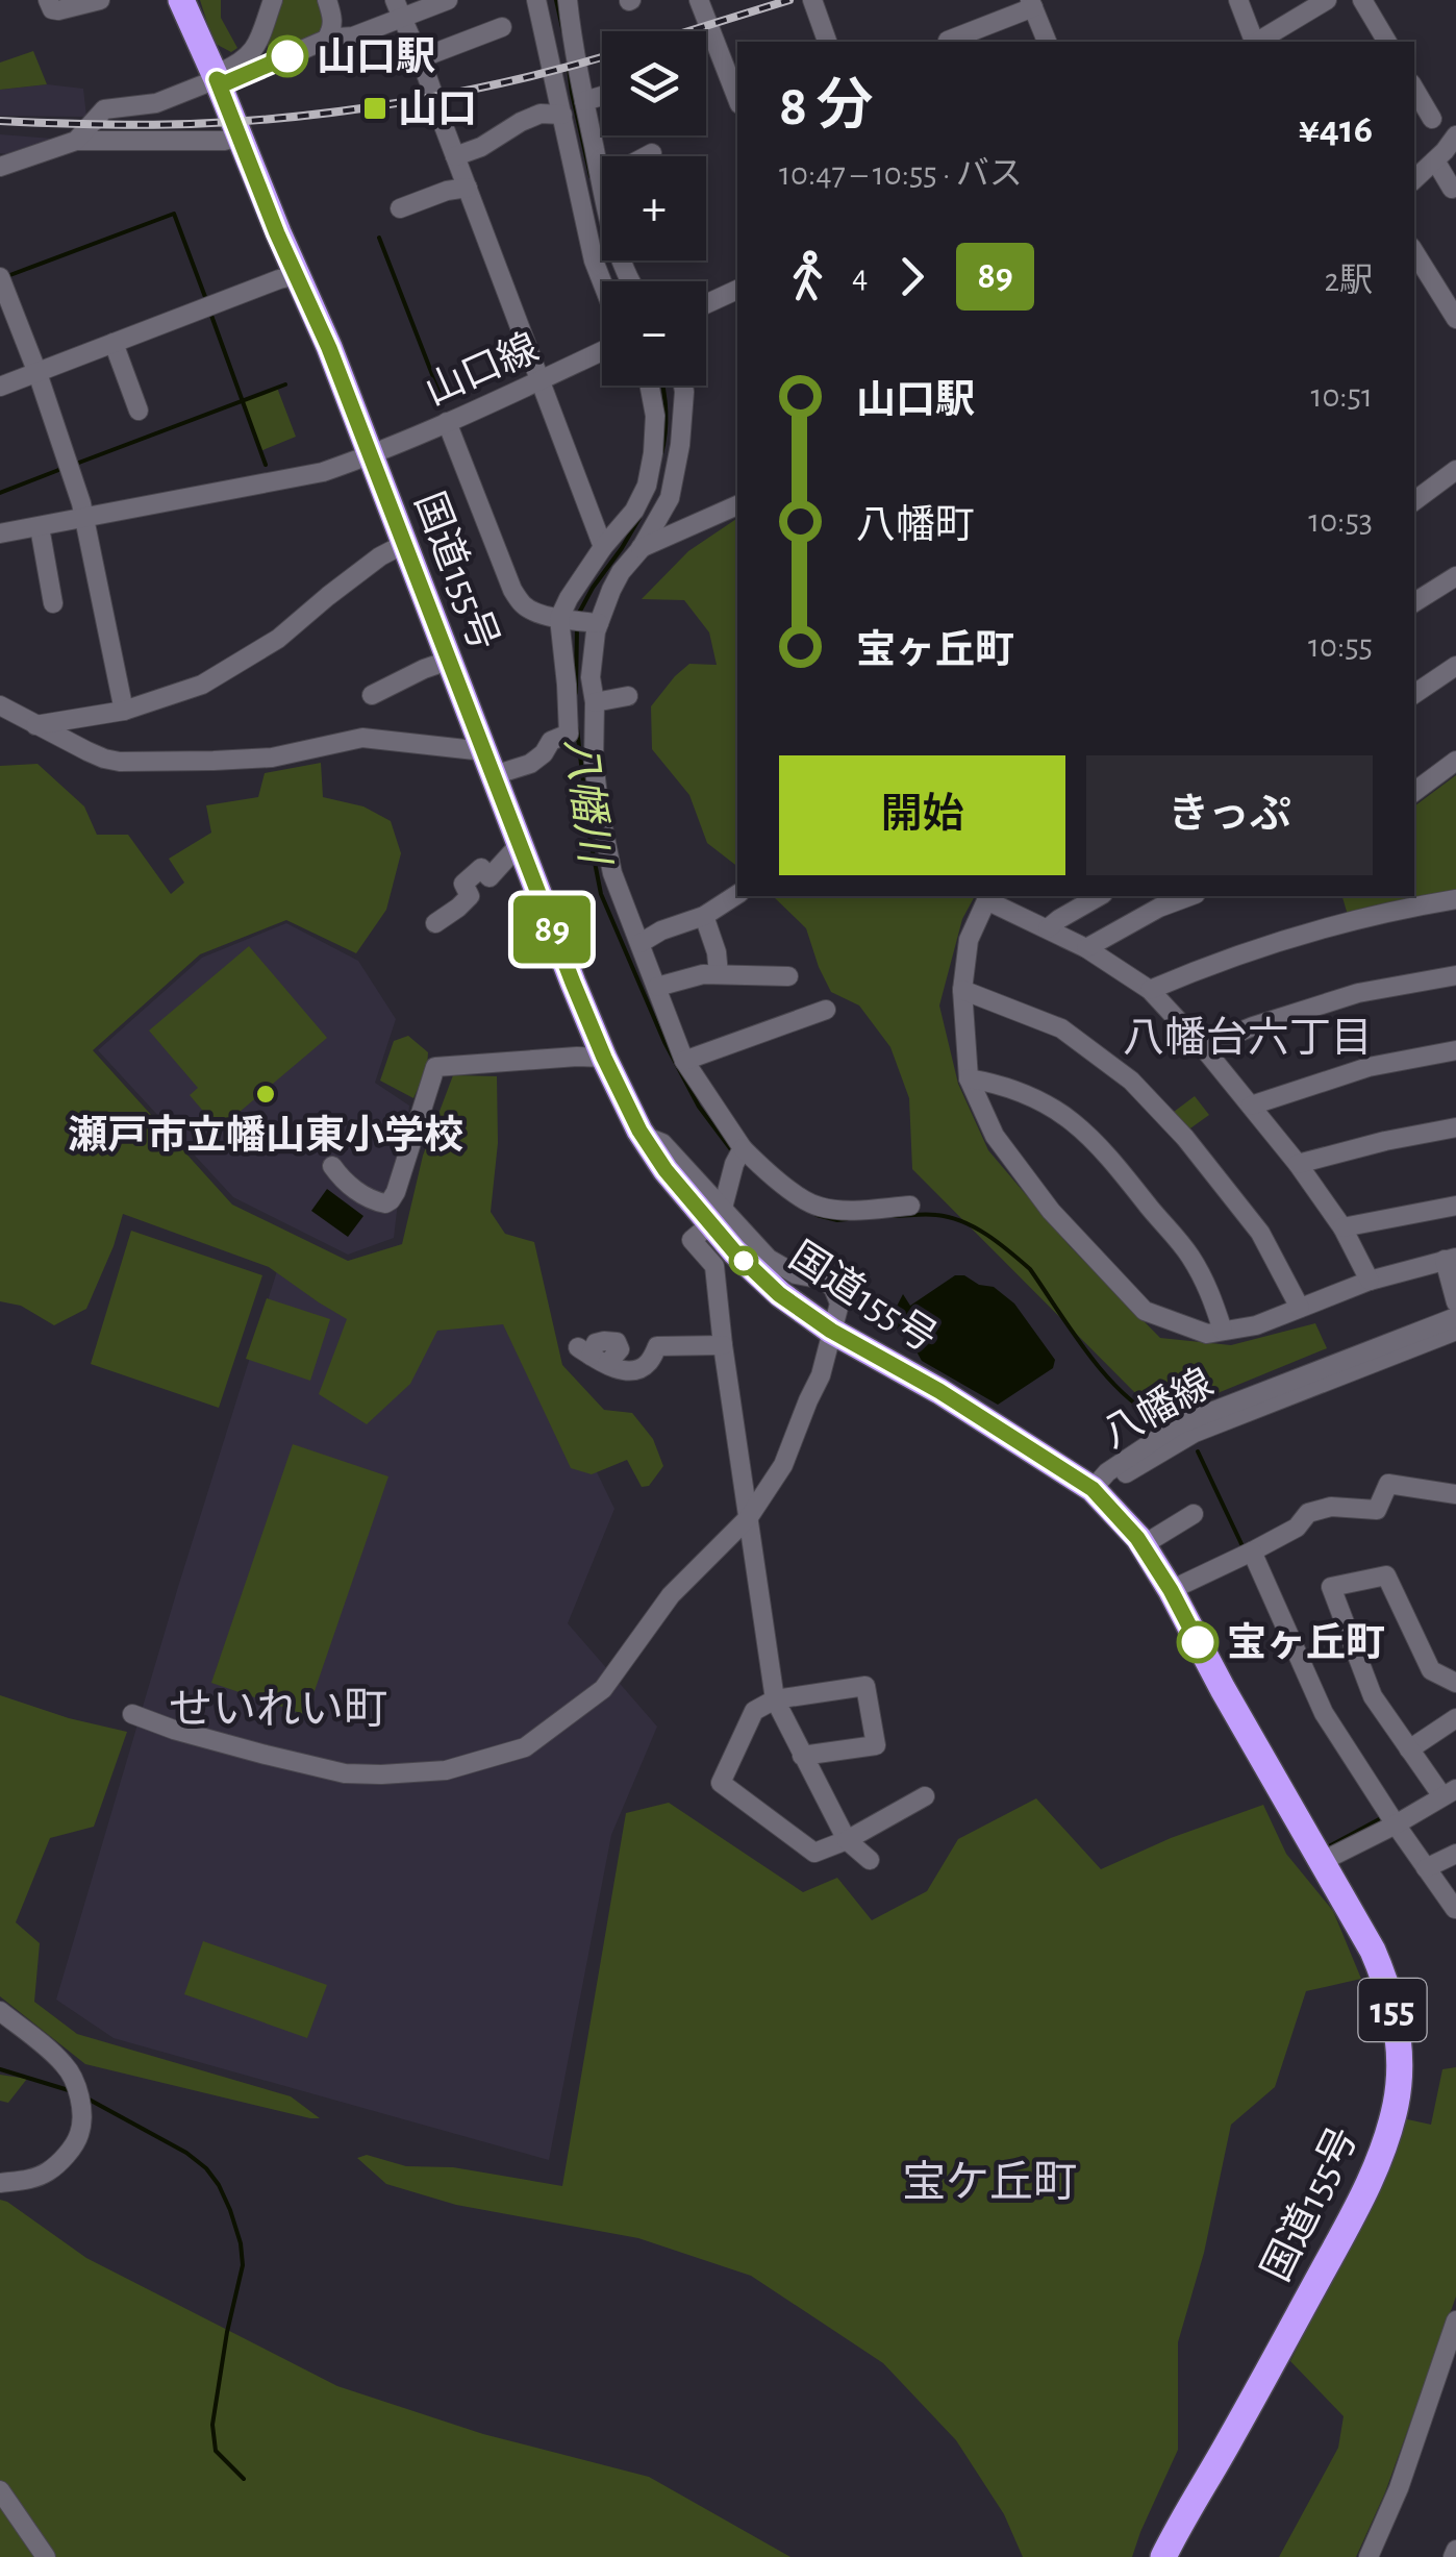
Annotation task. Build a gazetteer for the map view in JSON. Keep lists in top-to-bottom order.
{
  "streets": {
    "highway": ["国道155号", "155"],
    "street": ["山口線", "八幡線"]
  },
  "crossings": [
    ["山口線", "国道155号"],
    ["国道155号", "八幡線"]
  ],
  "districts": ["八幡台六丁目", "せいれい町", "宝ケ丘町"],
  "water": ["八幡川"],
  "places": {
    "other": ["山口駅", "瀬戸市立幡山東小学校", "宝ヶ丘町"],
    "transit": ["山口"]
  },
  "lines": ["bus line 89"],
  "page": {
    "on_map": "89",
    "map_buttons": ["+", "−"],
    "heading": ["8 分", "10:47 – 10:55 · バス", "¥416"],
    "legs": ["4", "89", "2駅"],
    "list": [
      {
        "name": "山口駅",
        "value": "10:51"
      },
      {
        "name": "八幡町",
        "value": "10:53"
      },
      {
        "name": "宝ヶ丘町",
        "value": "10:55"
      }
    ],
    "buttons": ["開始", "きっぷ"]
  }
}
